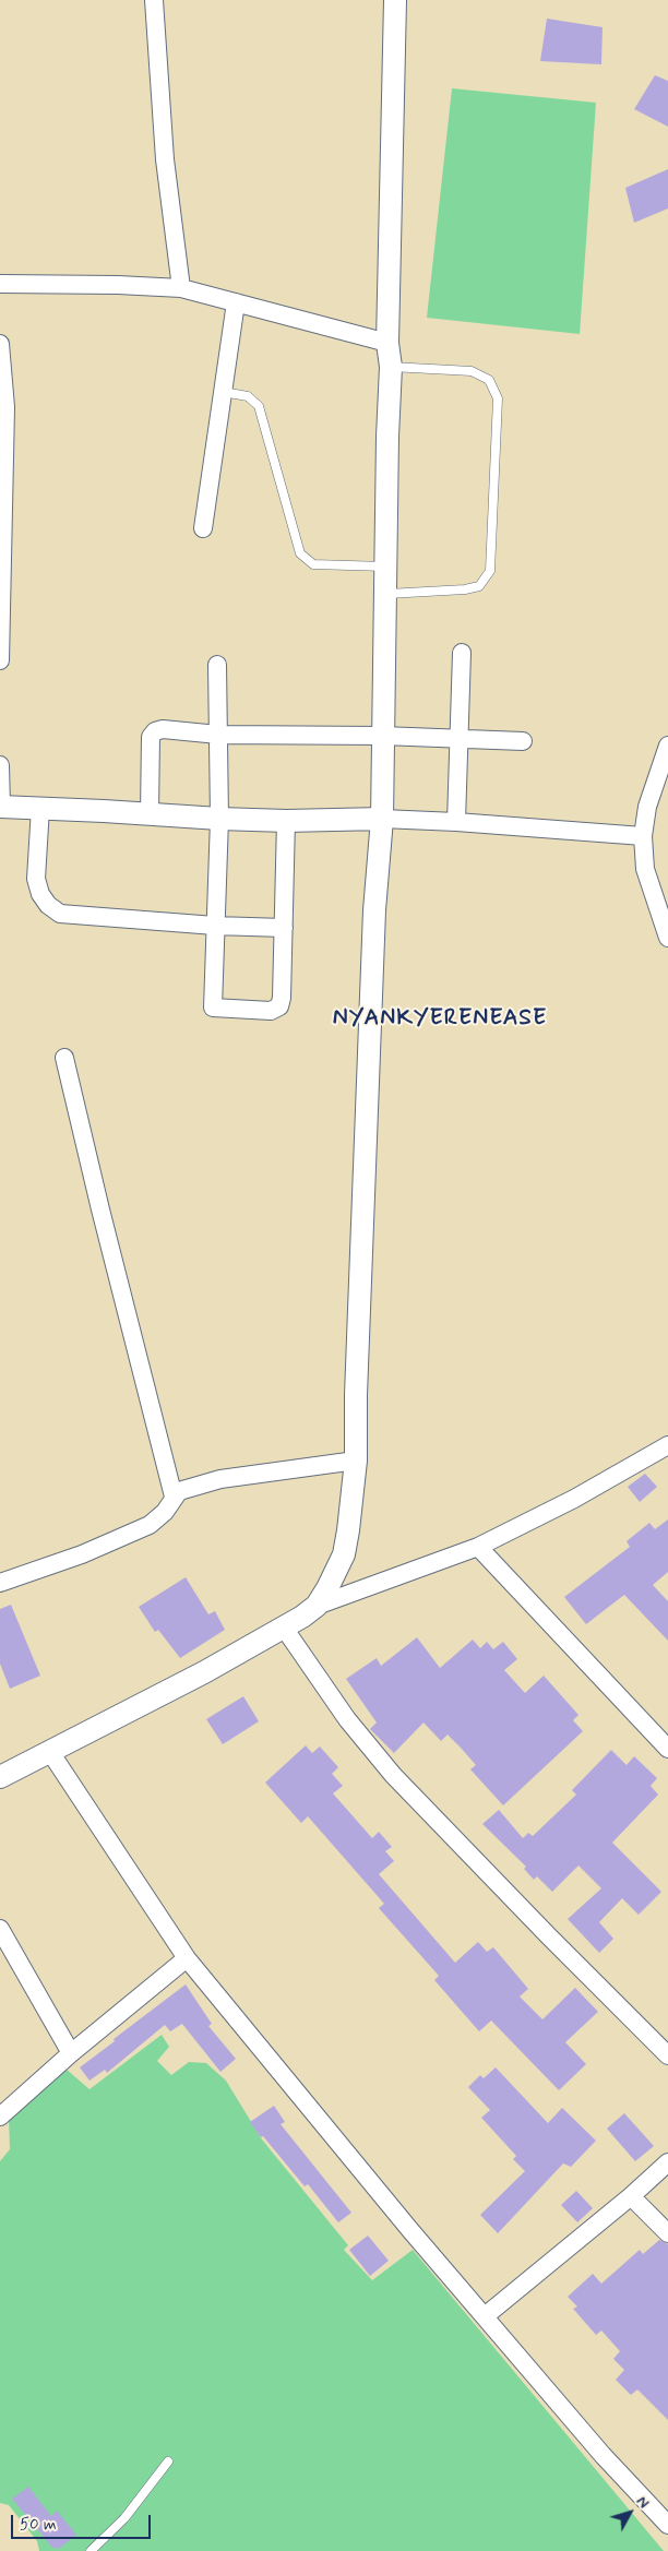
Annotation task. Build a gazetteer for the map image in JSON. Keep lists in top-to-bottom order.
{
  "districts": ["NYANKYERENEASE"],
  "scale_bar": "50 m",
  "north": "top right"
}
